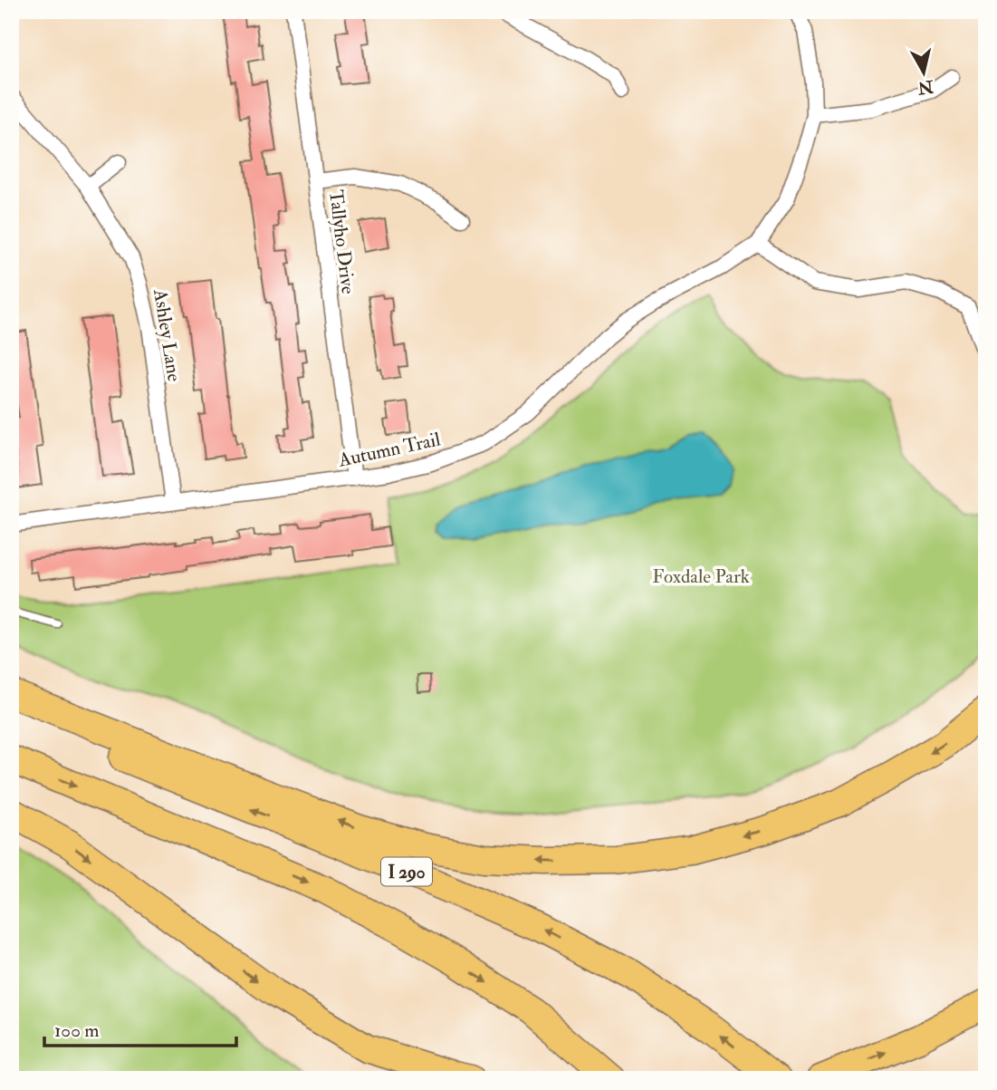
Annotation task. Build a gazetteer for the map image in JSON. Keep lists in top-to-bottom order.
{
  "streets": {
    "highway": ["I 290"],
    "street": ["Tallyho Drive", "Ashley Lane", "Autumn Trail"]
  },
  "crossings": [
    ["Tallyho Drive", "Autumn Trail"],
    ["Ashley Lane", "Autumn Trail"]
  ],
  "parks": ["Foxdale Park"],
  "scale_bar": "100 m",
  "north": "bottom"
}
